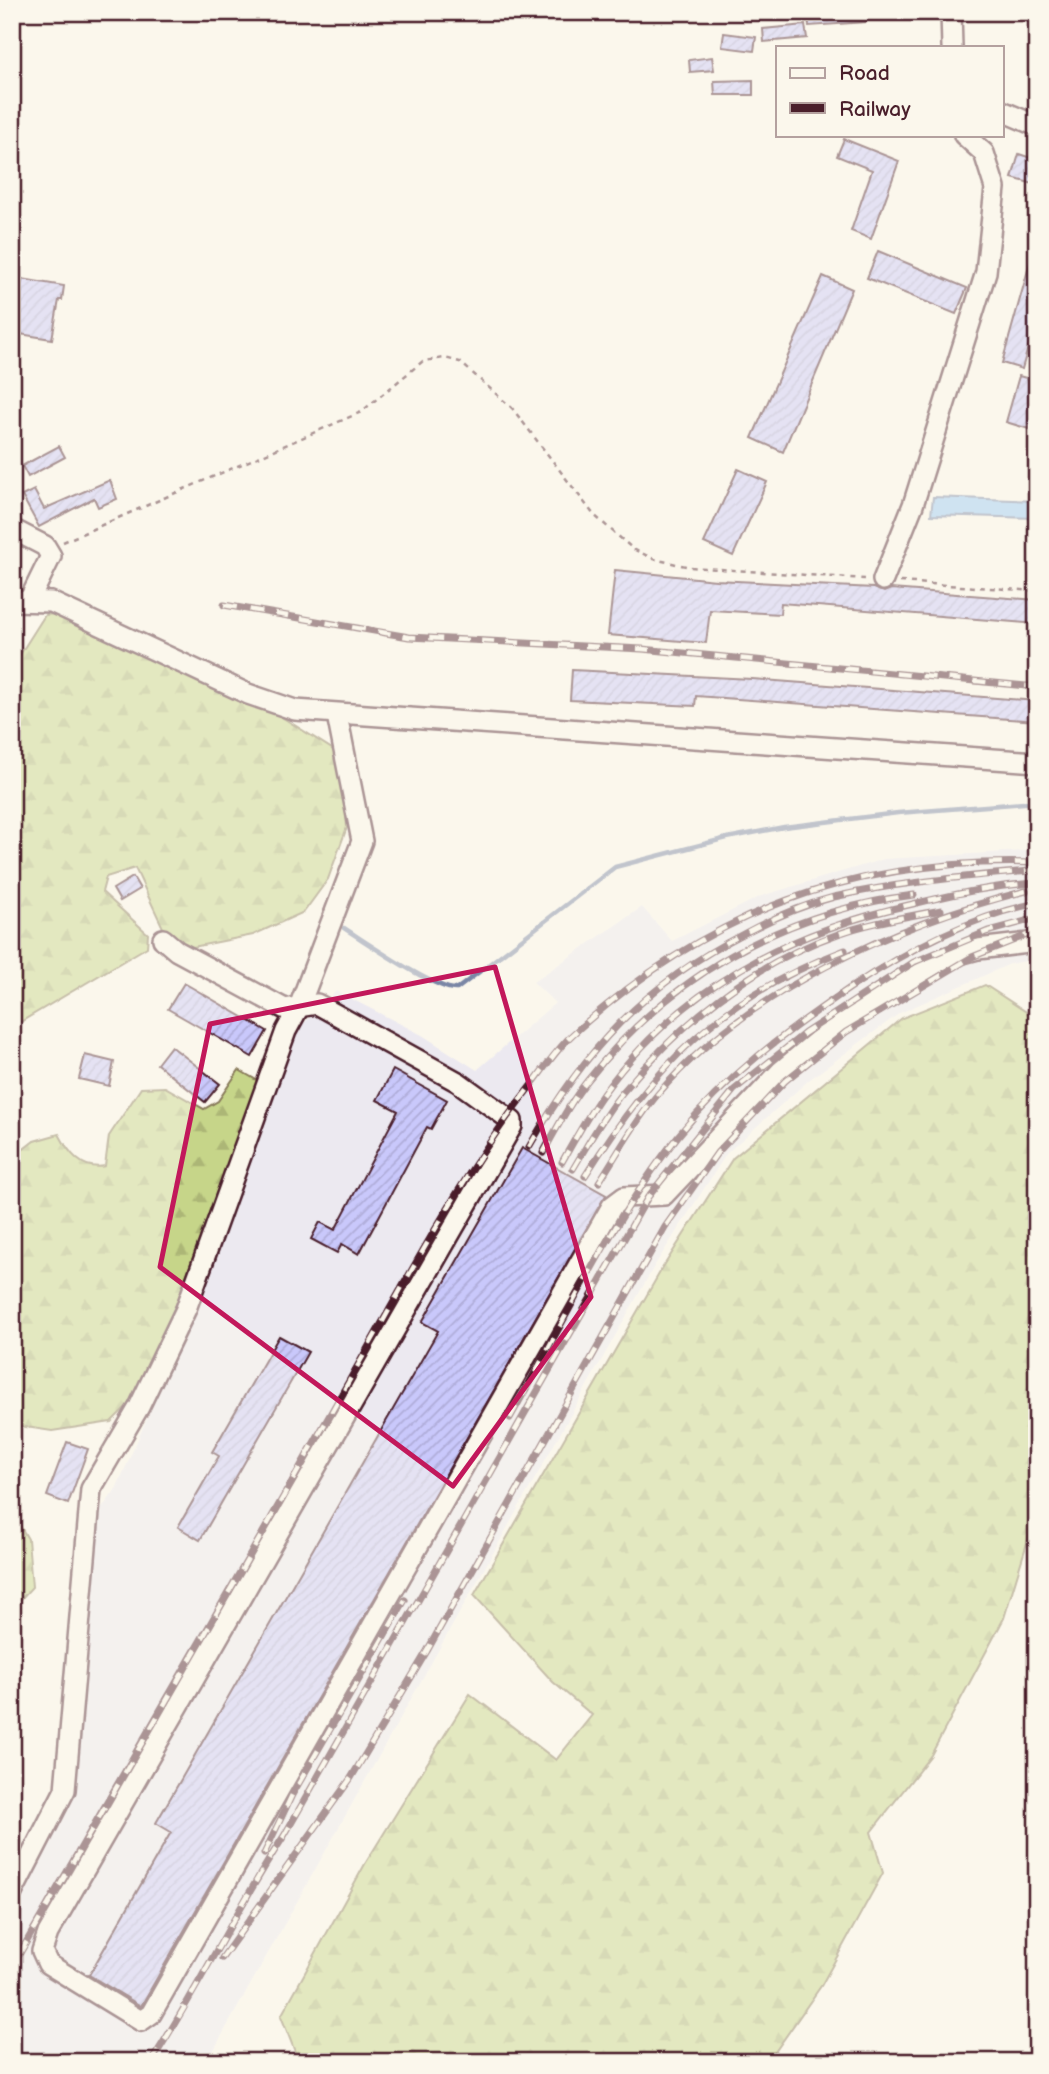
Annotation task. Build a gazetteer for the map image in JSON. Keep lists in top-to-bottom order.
{
  "legend": ["Road", "Railway"]
}
